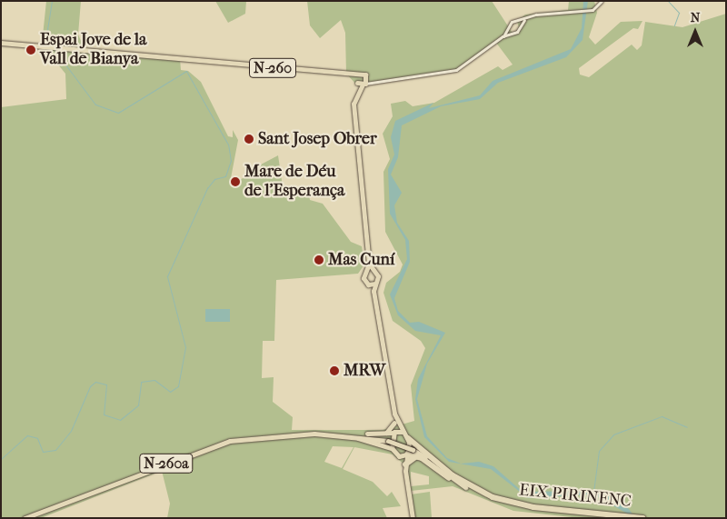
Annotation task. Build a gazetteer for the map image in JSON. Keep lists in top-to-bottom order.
{
  "streets": {
    "highway": ["EIX PIRINENC"],
    "main road": ["N-260", "N-260a"]
  },
  "crossings": [
    ["N-260a", "EIX PIRINENC"]
  ],
  "places": [
    "Espai Jove de la Vall de Bianya",
    "Sant Josep Obrer",
    "Mare de Déu de l'Esperança",
    "Mas Cuní",
    "MRW"
  ],
  "north": "top"
}
